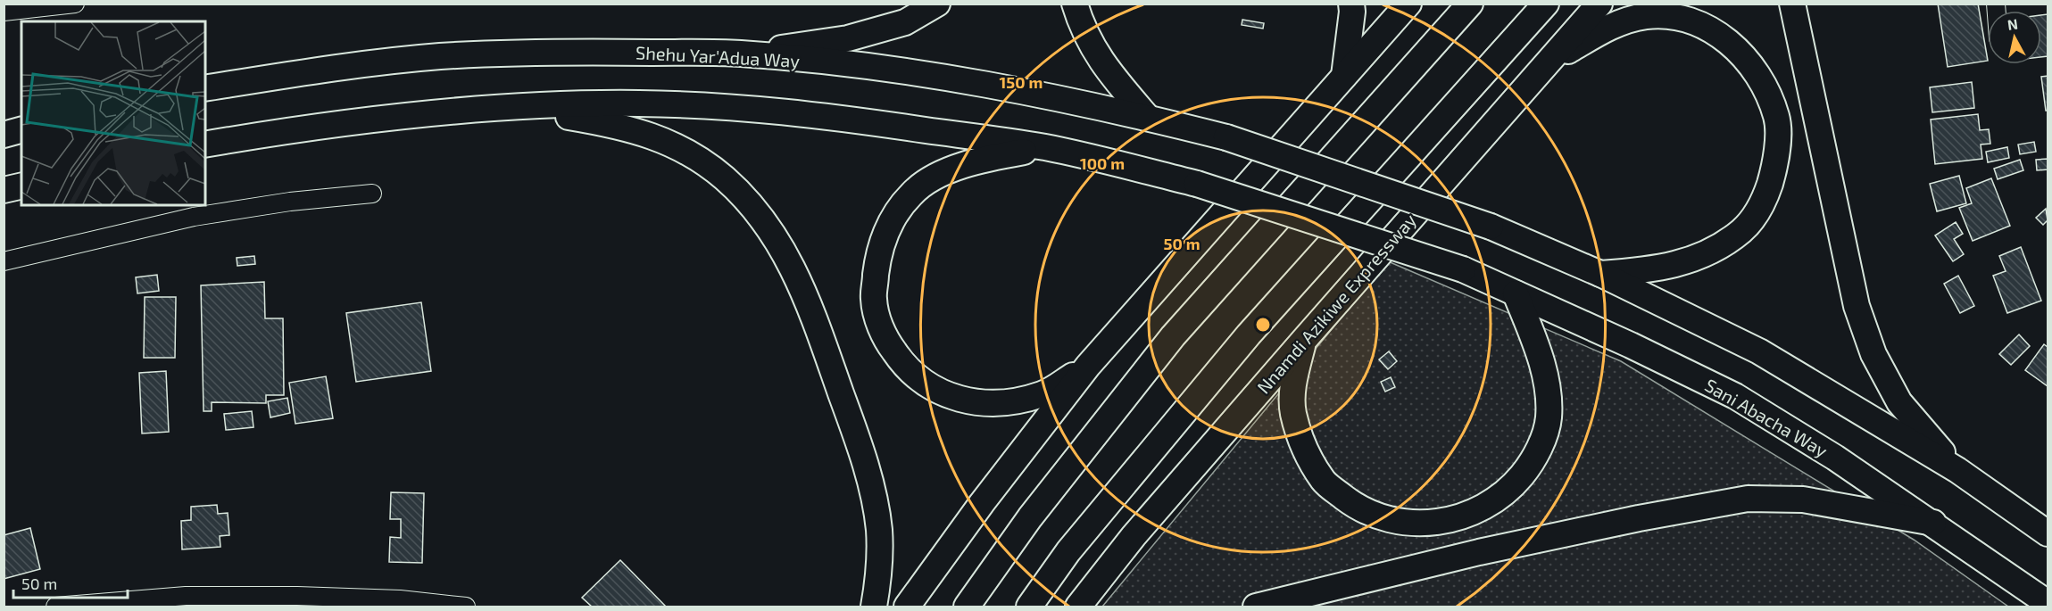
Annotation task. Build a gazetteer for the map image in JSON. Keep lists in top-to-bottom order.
{
  "streets": {
    "highway": ["Shehu Yar'Adua Way", "Nnamdi Azikiwe Expressway", "Sani Abacha Way"]
  },
  "scale_bar": "50 m",
  "north": "top",
  "rings": ["150 m", "100 m", "50 m"]
}
